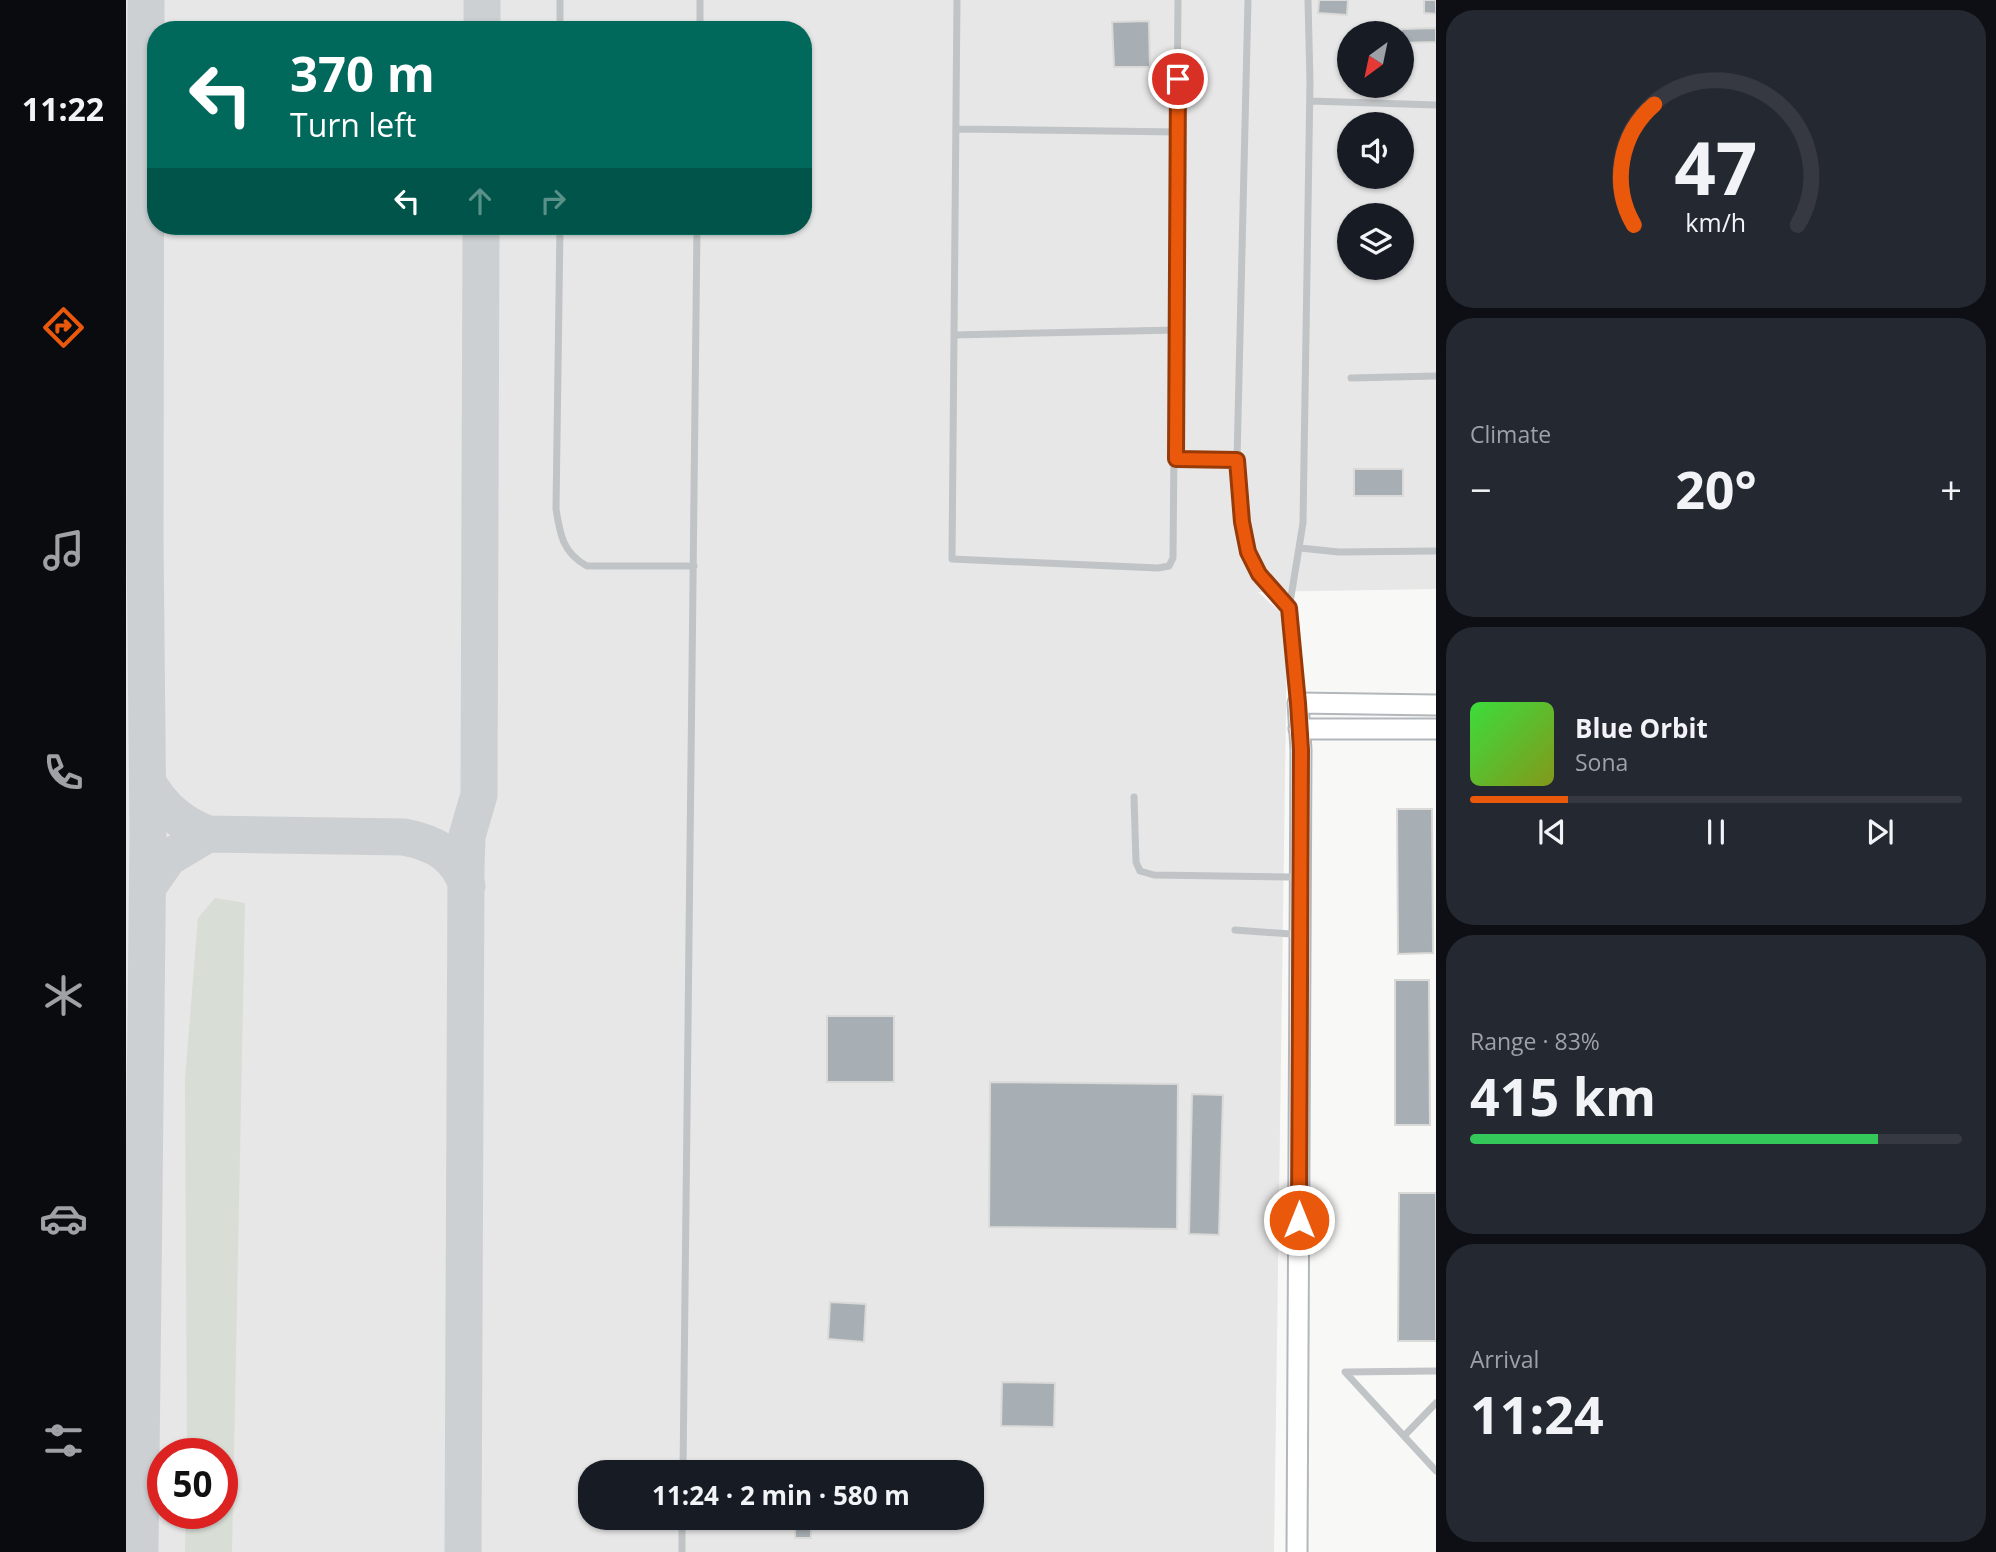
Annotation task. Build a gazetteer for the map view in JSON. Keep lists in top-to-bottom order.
{
  "north": "bottom left",
  "page": {
    "tabs": "11:22",
    "turn": ["370 m", "Turn left"],
    "tile": [
      "Climate",
      ["Range · 83%", "415 km"],
      ["Arrival", "11:24"]
    ],
    "heat": ["−", "20°", "+"],
    "song": ["Blue Orbit", "Sona"],
    "limit": "50",
    "trip": "11:24 · 2 min · 580 m",
    "gauge": ["47", "km/h"]
  }
}
